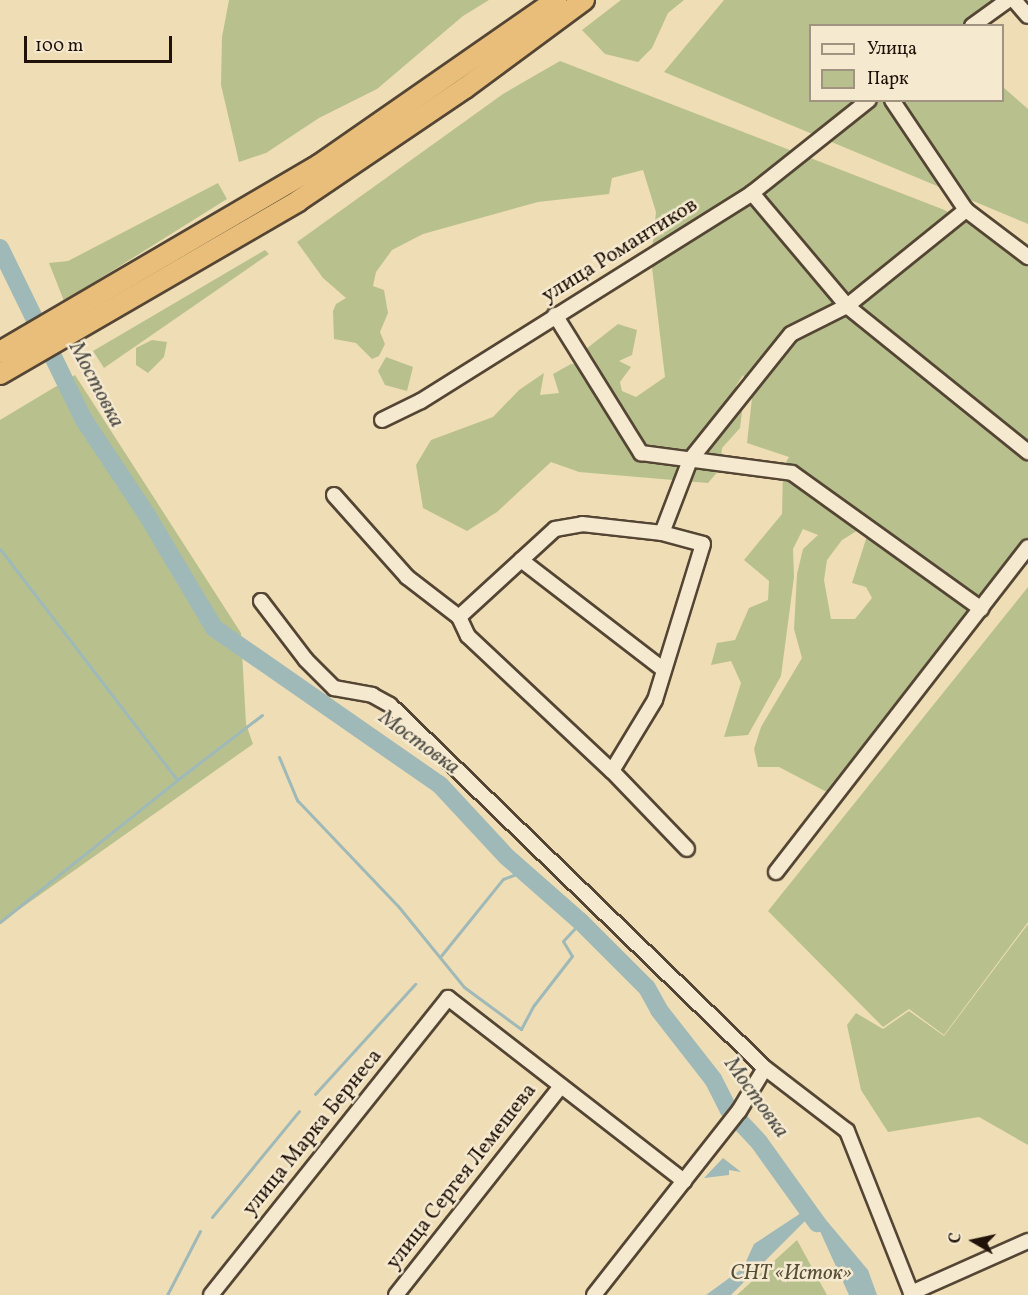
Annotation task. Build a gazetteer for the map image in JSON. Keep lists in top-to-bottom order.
{
  "streets": {
    "street": ["улица Романтиков", "улица Марка Бернеса", "улица Сергея Лемешева"]
  },
  "crossings": [
    ["улица Марка Бернеса", "улица Сергея Лемешева"]
  ],
  "water": ["Мостовка"],
  "parks": ["СНТ «Исток»"],
  "legend": ["Улица", "Парк"],
  "scale_bar": "100 m",
  "north": "left"
}
